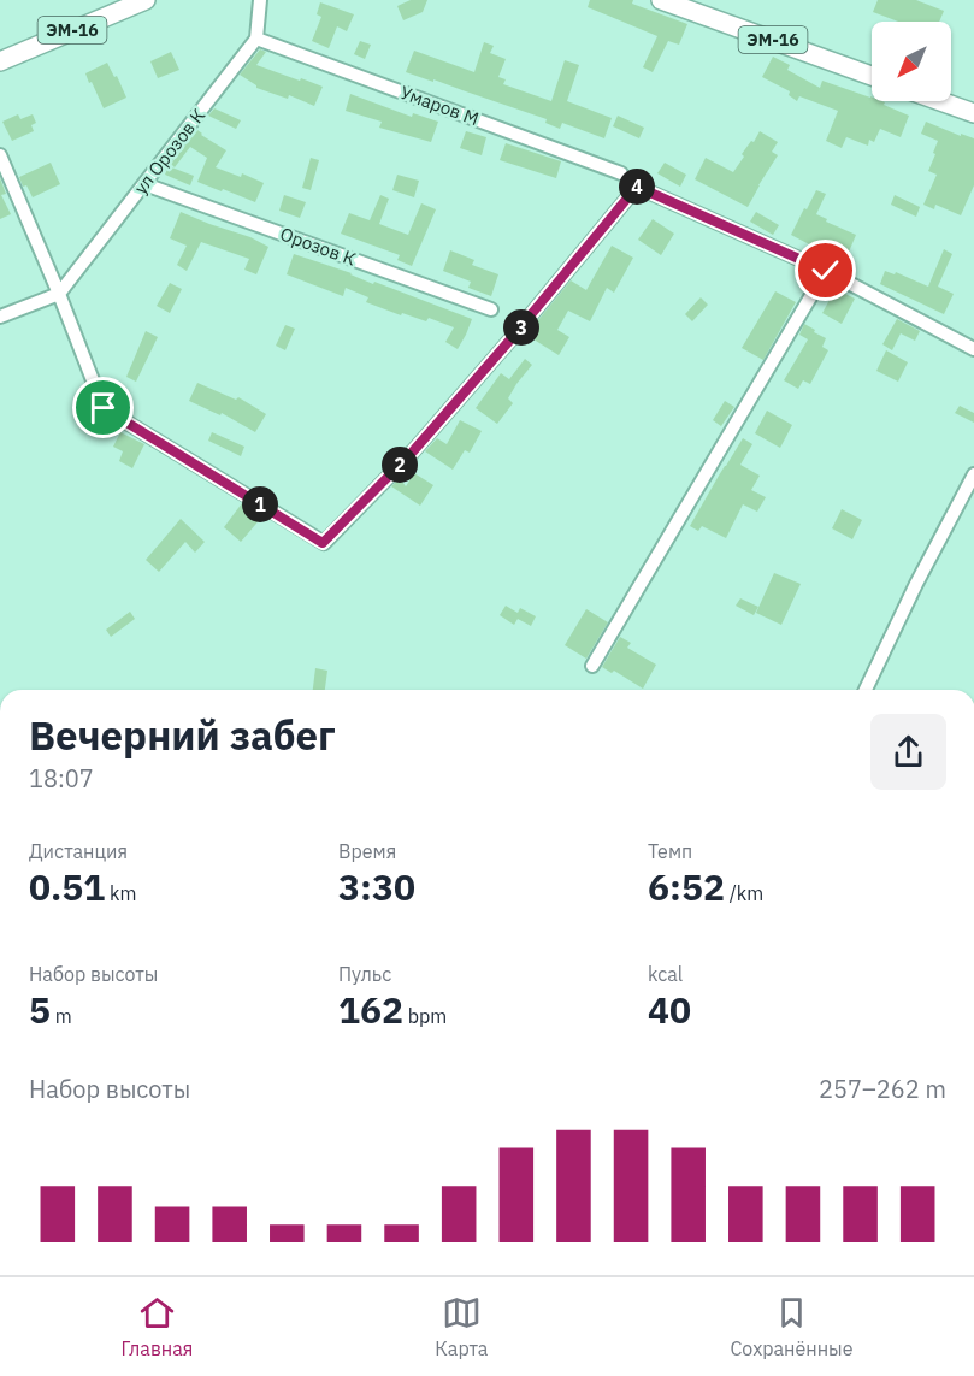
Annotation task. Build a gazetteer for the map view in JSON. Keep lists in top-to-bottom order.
{
  "streets": {
    "highway": ["ЭМ-16"],
    "street": ["Умаров М", "ул Орозов К", "Орозов К"]
  },
  "crossings": [
    ["Умаров М", "ул Орозов К"],
    ["ул Орозов К", "Орозов К"]
  ],
  "north": "bottom left",
  "page": {
    "pins": [
      "4",
      "3",
      "2",
      "1"
    ],
    "heading": ["Вечерний забег", "18:07"],
    "stats": [
      ["Дистанция", "0.51 km"],
      ["Время", "3:30"],
      ["Темп", "6:52 /km"],
      ["Набор высоты", "5 m"],
      ["Пульс", "162 bpm"],
      ["kcal", "40"]
    ],
    "chart": ["Набор высоты", "257–262 m"],
    "tabs": ["Главная", "Карта", "Сохранённые"]
  }
}
